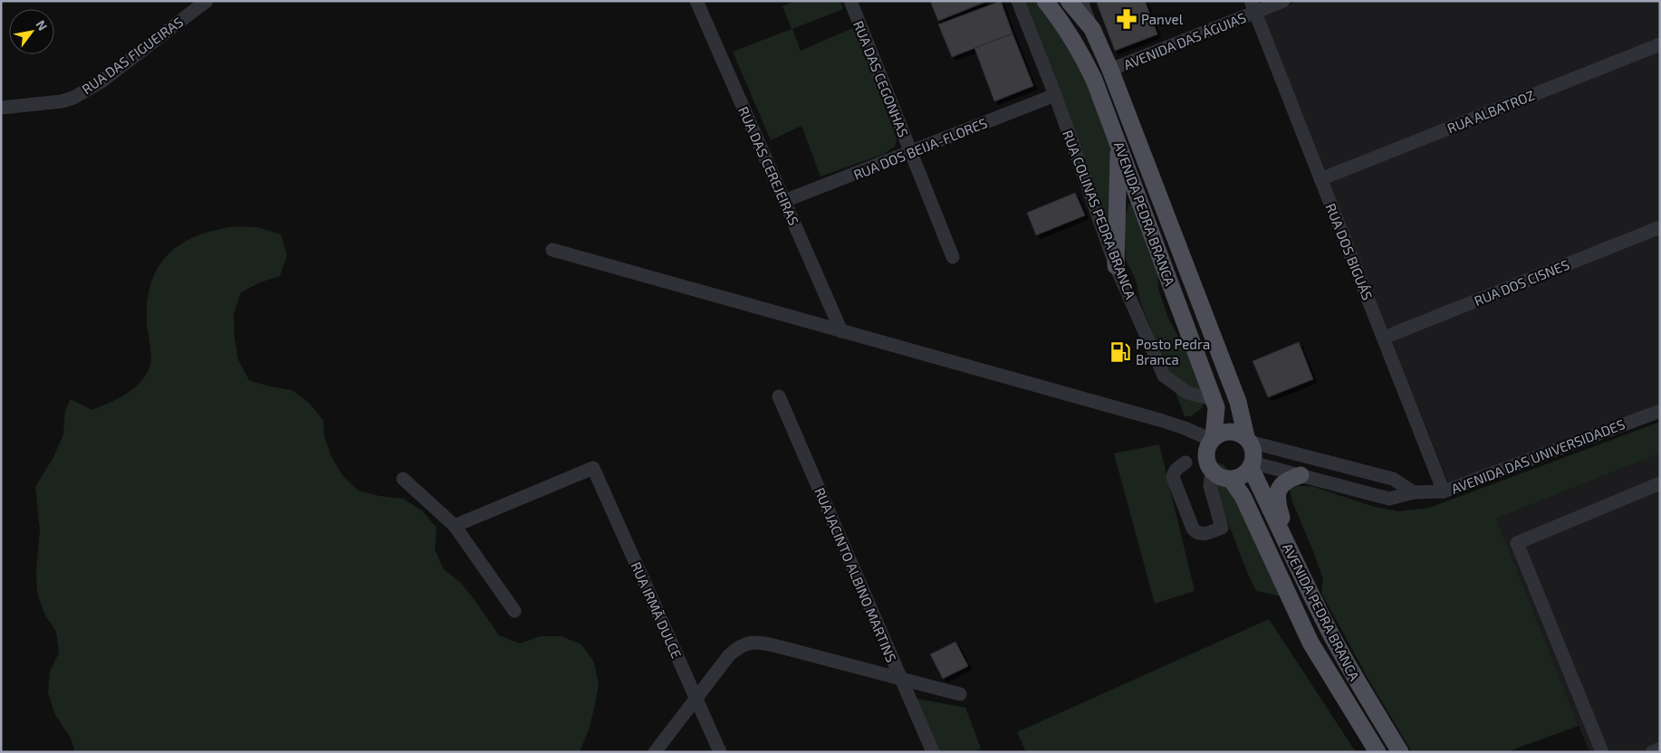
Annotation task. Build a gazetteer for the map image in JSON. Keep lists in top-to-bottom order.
{
  "streets": {
    "main road": ["AVENIDA PEDRA BRANCA"],
    "street": [
      "AVENIDA DAS ÁGUIAS",
      "RUA DAS FIGUEIRAS",
      "RUA DAS CEGONHAS",
      "RUA ALBATROZ",
      "RUA DOS BEIJA-FLORES",
      "RUA DAS CEREJEIRAS",
      "RUA COLINAS PEDRA BRANCA",
      "RUA DOS BIGUÁS",
      "RUA DOS CISNES",
      "AVENIDA DAS UNIVERSIDADES",
      "RUA JACINTO ALBINO MARTINS",
      "RUA IRMÃ DULCE"
    ]
  },
  "crossings": [
    ["AVENIDA DAS ÁGUIAS", "AVENIDA PEDRA BRANCA"],
    ["AVENIDA DAS ÁGUIAS", "RUA DOS BIGUÁS"],
    ["RUA DAS CEGONHAS", "RUA DOS BEIJA-FLORES"],
    ["RUA ALBATROZ", "RUA DOS BIGUÁS"],
    ["RUA DOS BEIJA-FLORES", "RUA DAS CEREJEIRAS"],
    ["RUA DOS BEIJA-FLORES", "RUA COLINAS PEDRA BRANCA"],
    ["AVENIDA PEDRA BRANCA", "RUA COLINAS PEDRA BRANCA"],
    ["AVENIDA PEDRA BRANCA", "AVENIDA DAS UNIVERSIDADES"],
    ["RUA DOS BIGUÁS", "RUA DOS CISNES"],
    ["RUA DOS BIGUÁS", "AVENIDA DAS UNIVERSIDADES"]
  ],
  "places": {
    "pharmacy": ["Panvel"],
    "fuel station": ["Posto Pedra Branca"]
  },
  "north": "top right"
}
